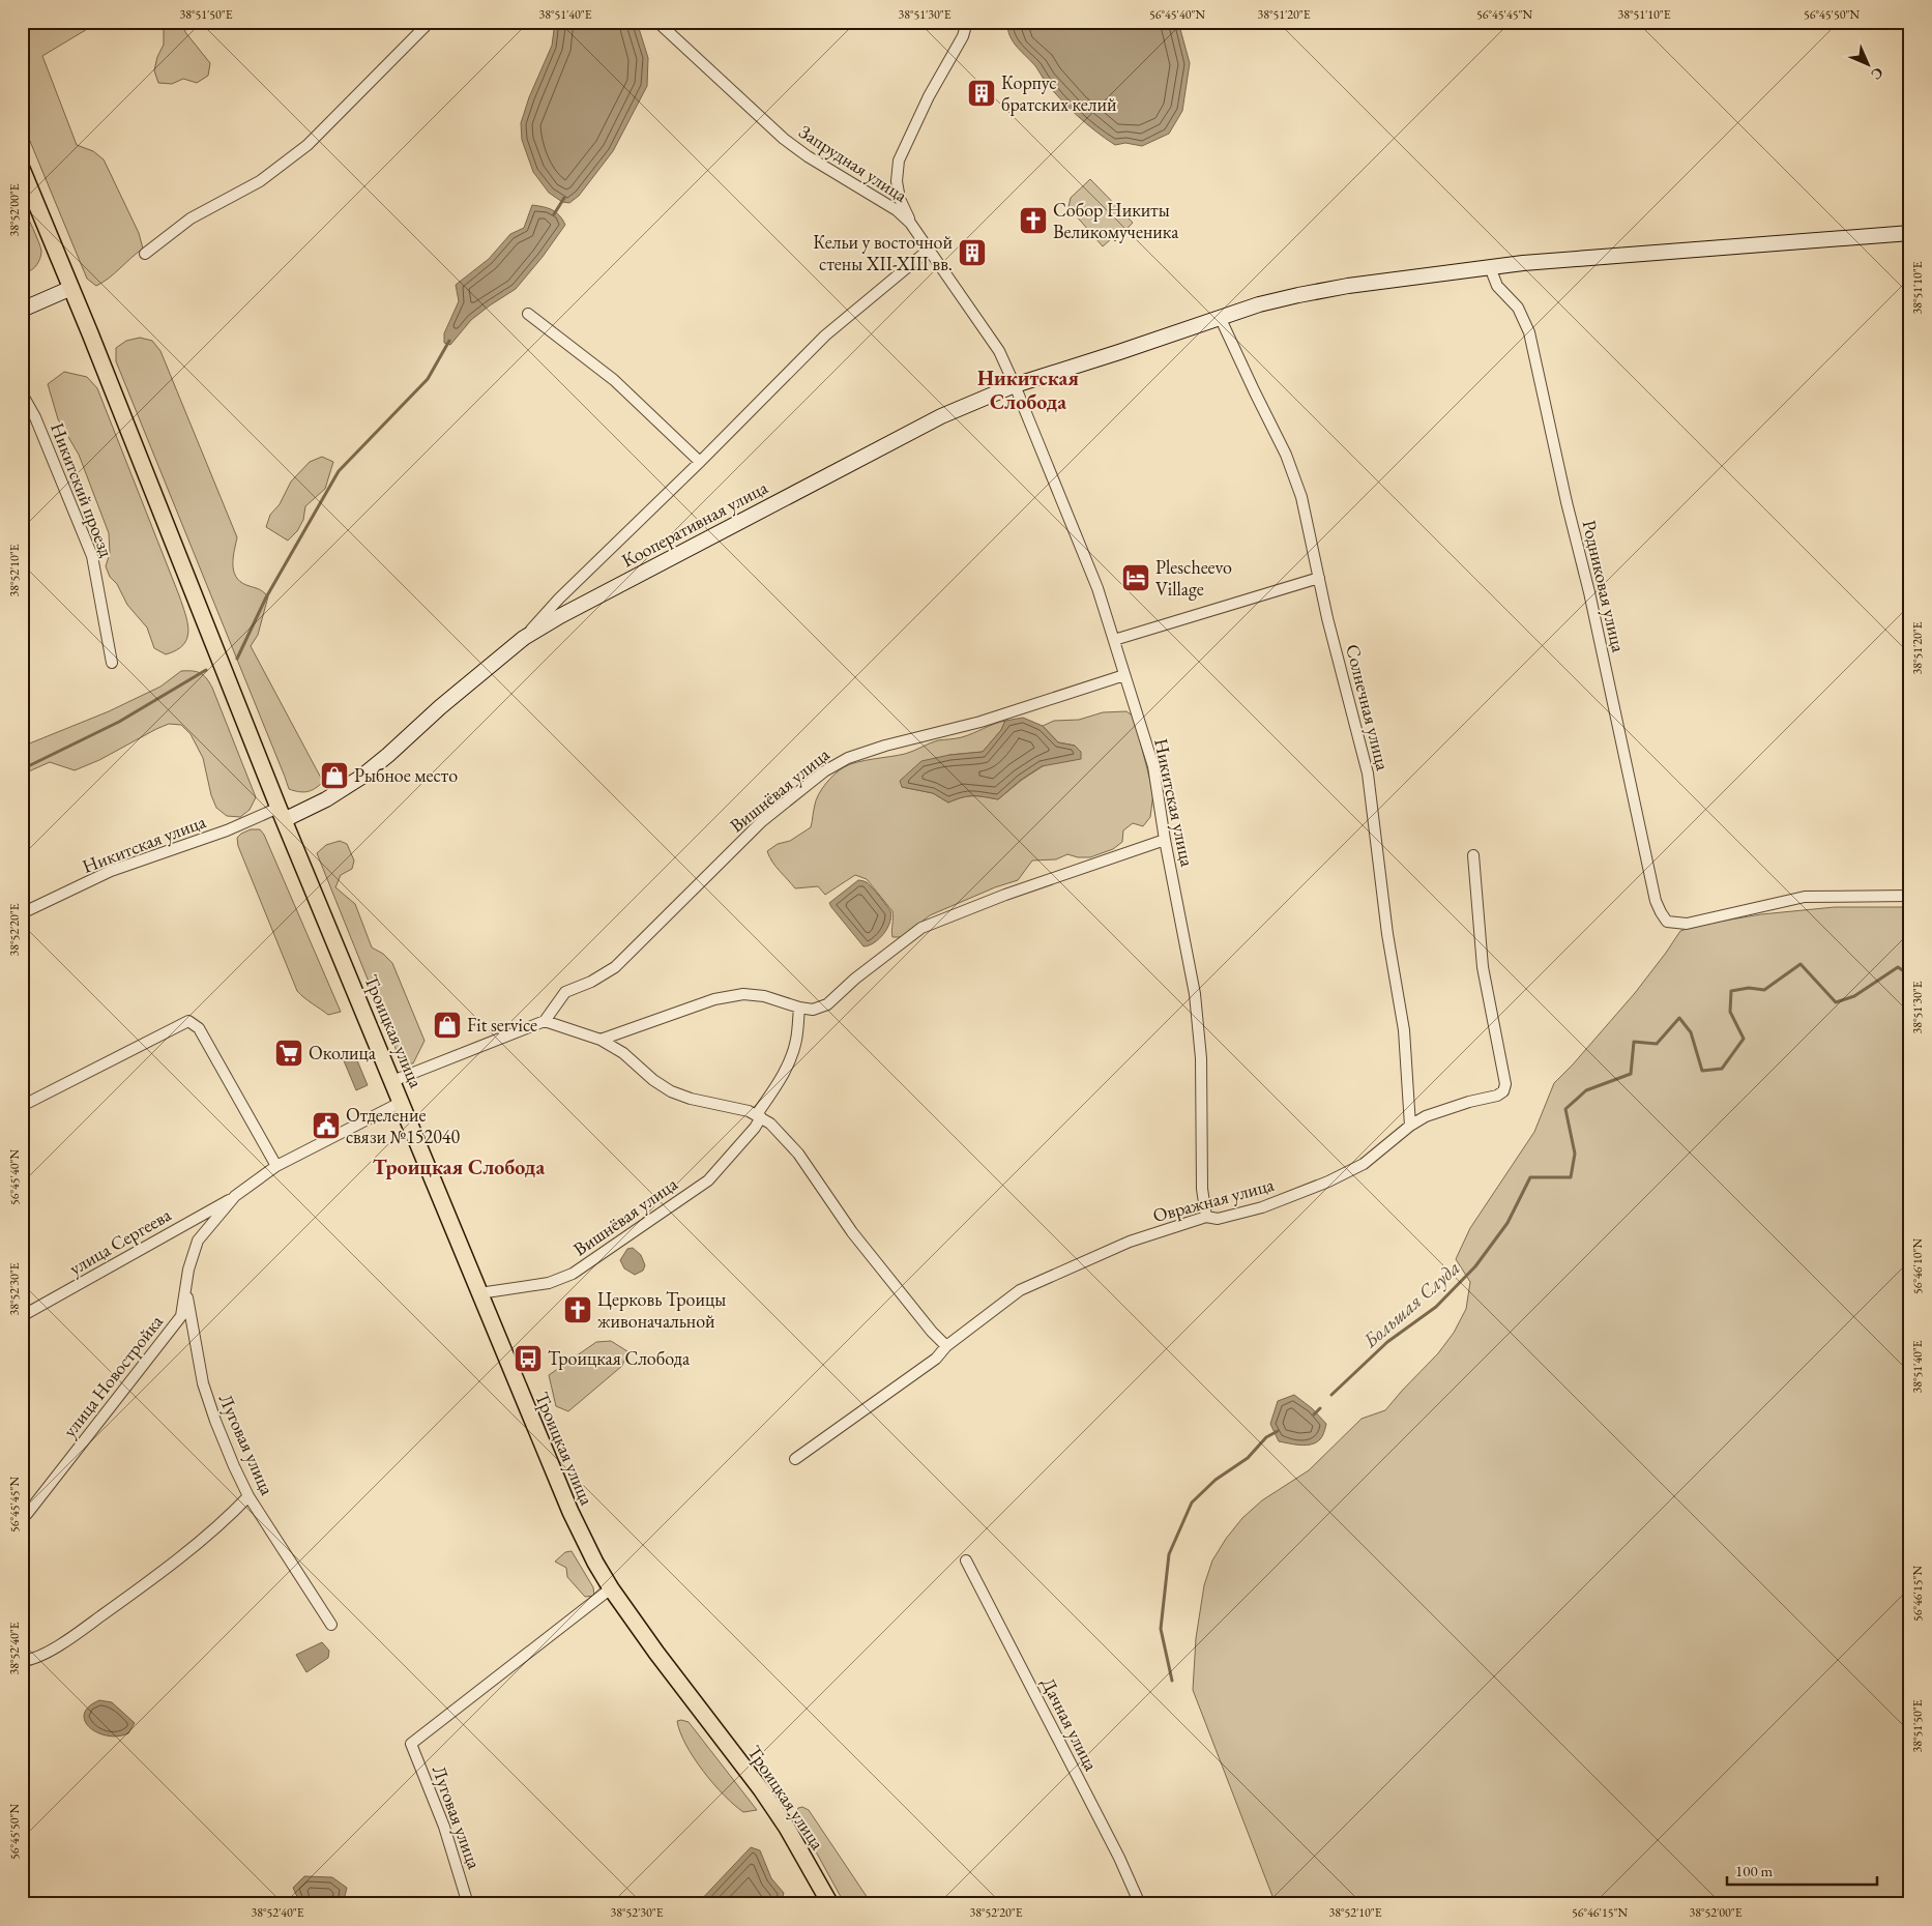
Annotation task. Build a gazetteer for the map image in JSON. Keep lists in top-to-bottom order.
{
  "streets": {
    "main road": ["Троицкая улица"],
    "street": [
      "Запрудная улица",
      "Никитский проезд",
      "Кооперативная улица",
      "Родниковая улица",
      "Солнечная улица",
      "Вишнёвая улица",
      "Никитская улица",
      "Овражная улица",
      "улица Сергеева",
      "улица Новостройка",
      "Луговая улица",
      "Дачная улица"
    ]
  },
  "crossings": [
    ["Запрудная улица", "Кооперативная улица"],
    ["Запрудная улица", "Никитская улица"],
    ["Кооперативная улица", "Родниковая улица"],
    ["Кооперативная улица", "Солнечная улица"],
    ["Кооперативная улица", "Никитская улица"],
    ["Кооперативная улица", "Троицкая улица"],
    ["Солнечная улица", "Овражная улица"],
    ["Вишнёвая улица", "Никитская улица"],
    ["Вишнёвая улица", "Троицкая улица"],
    ["Никитская улица", "Троицкая улица"],
    ["Никитская улица", "Овражная улица"],
    ["Троицкая улица", "улица Новостройка"],
    ["Троицкая улица", "Луговая улица"],
    ["улица Сергеева", "улица Новостройка"],
    ["улица Новостройка", "Луговая улица"]
  ],
  "districts": ["Никитская Слобода", "Троицкая Слобода"],
  "water": ["Большая Слуда"],
  "places": {
    "building": ["Корпус братских келий", "Кельи у восточной стены XII-XIII вв."],
    "church": ["Собор Никиты Великомученика", "Церковь Троицы живоначальной"],
    "hotel": ["Plescheevo Village"],
    "shop": ["Рыбное место", "Fit service"],
    "supermarket": ["Околица"],
    "public building": ["Отделение связи №152040"],
    "bus stop": ["Троицкая Слобода"]
  },
  "scale_bar": "100 m",
  "north": "bottom right",
  "coordinates": [
    "38°51'50\"E",
    "38°51'40\"E",
    "38°51'30\"E",
    "56°45'40\"N",
    "38°51'20\"E",
    "56°45'45\"N",
    "38°51'10\"E",
    "56°45'50\"N",
    "38°52'00\"E",
    "38°52'10\"E",
    "38°52'20\"E",
    "56°46'10\"N",
    "38°52'30\"E",
    "56°46'15\"N",
    "38°52'40\"E"
  ]
}
